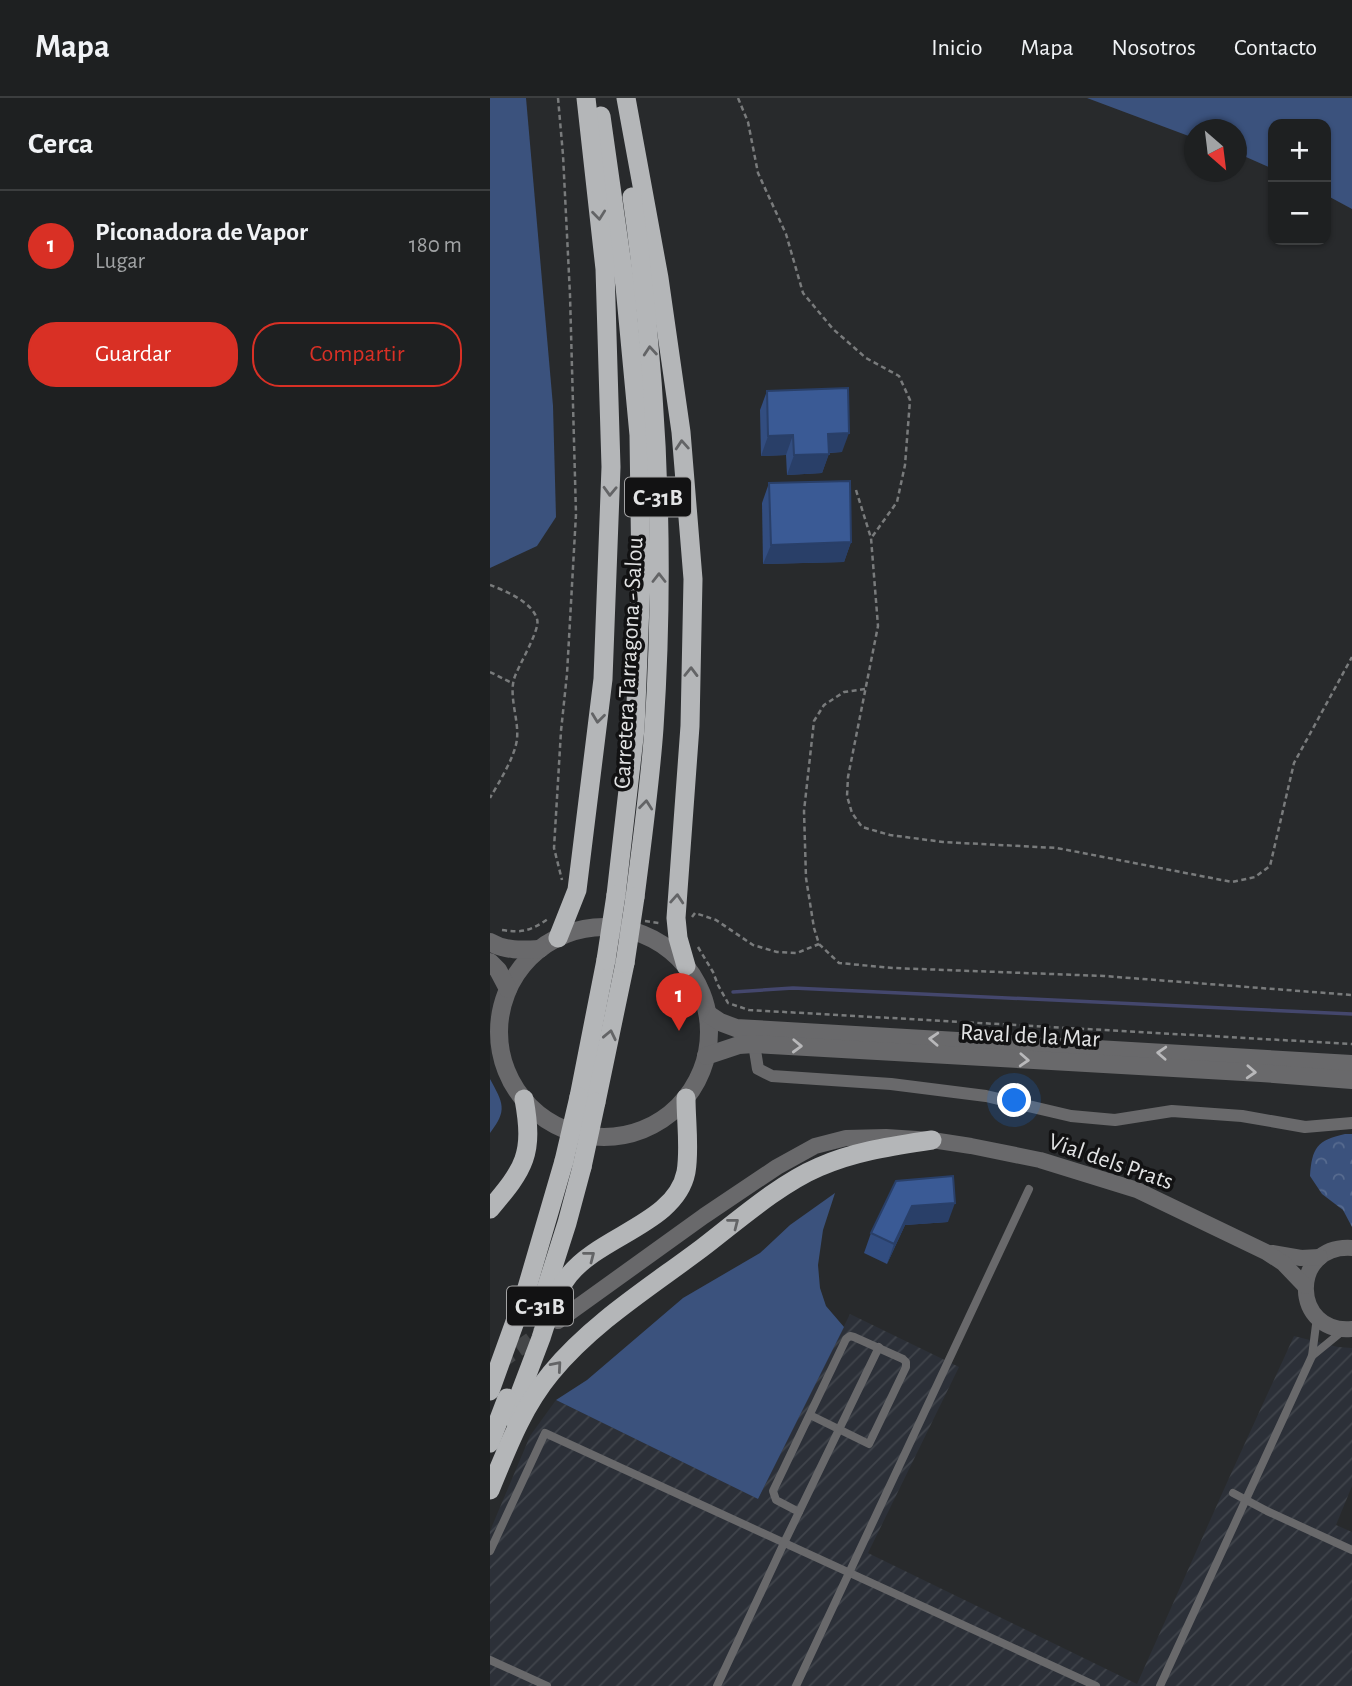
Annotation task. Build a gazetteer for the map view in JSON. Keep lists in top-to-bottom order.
{
  "streets": {
    "highway": ["C-31B", "Carretera Tarragona - Salou"],
    "street": ["Raval de la Mar", "Vial dels Prats"]
  },
  "crossings": [
    ["C-31B", "Carretera Tarragona - Salou"]
  ],
  "north": "bottom right",
  "page": {
    "header": "Mapa",
    "nav": [
      "Inicio",
      "Mapa",
      "Nosotros",
      "Contacto"
    ],
    "heading": "Cerca",
    "map_buttons": ["+", "−"],
    "list": [
      {
        "mark": "1",
        "name": "Piconadora de Vapor",
        "note": "Lugar",
        "value": "180 m"
      }
    ],
    "buttons": ["Guardar", "Compartir"],
    "pins": "1"
  }
}
